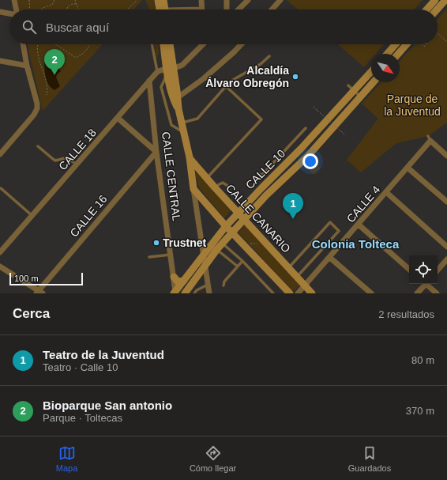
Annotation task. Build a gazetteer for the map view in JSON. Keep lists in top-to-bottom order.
{
  "streets": {
    "street": [
      "CALLE 18",
      "CALLE 10",
      "CALLE CENTRAL",
      "CALLE 4",
      "CALLE 16",
      "CALLE CANARIO"
    ]
  },
  "crossings": [
    ["CALLE 18", "CALLE CENTRAL"],
    ["CALLE 10", "CALLE CENTRAL"],
    ["CALLE 10", "CALLE CANARIO"],
    ["CALLE CENTRAL", "CALLE 16"],
    ["CALLE 4", "CALLE CANARIO"]
  ],
  "districts": ["Colonia Tolteca"],
  "parks": ["Parque de la Juventud"],
  "places": ["Alcaldía Álvaro Obregón", "Trustnet"],
  "scale_bar": "100 m",
  "north": "bottom right",
  "page": {
    "search": "Buscar aquí",
    "pins": ["2", "1"],
    "scale": "100 m",
    "heading": ["Cerca", "2 resultados"],
    "list": [
      {
        "mark": "1",
        "name": "Teatro de la Juventud",
        "note": "Teatro · Calle 10",
        "value": "80 m"
      },
      {
        "mark": "2",
        "name": "Bioparque San antonio",
        "note": "Parque · Toltecas",
        "value": "370 m"
      }
    ],
    "nav": ["Mapa", "Cómo llegar", "Guardados"]
  }
}
